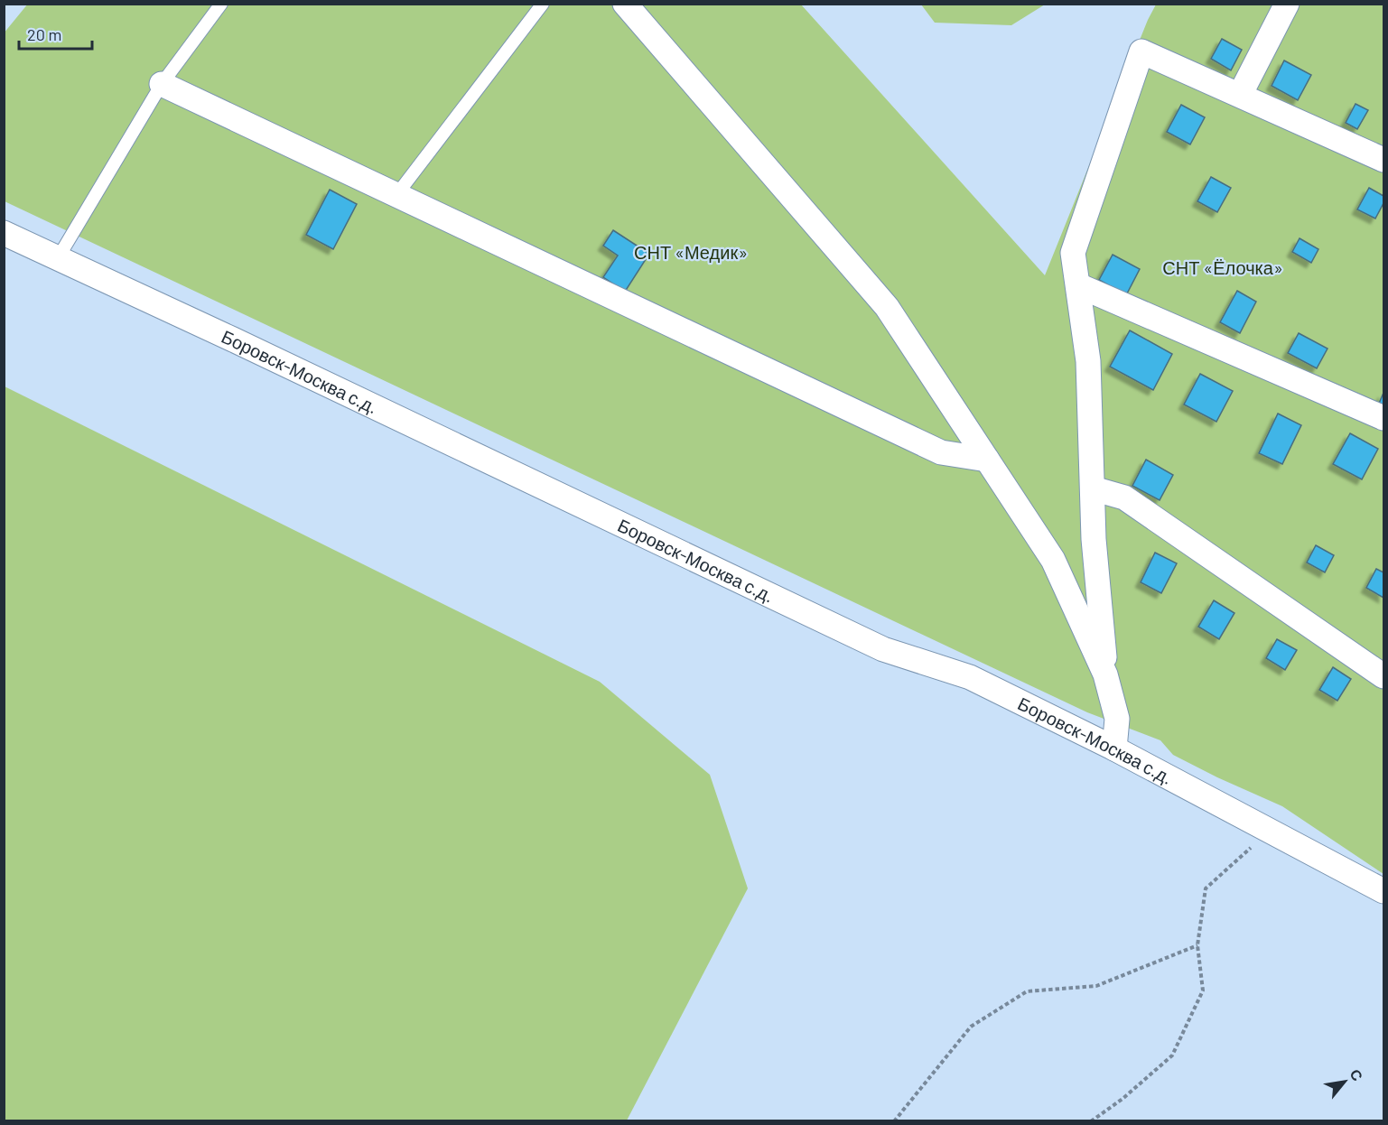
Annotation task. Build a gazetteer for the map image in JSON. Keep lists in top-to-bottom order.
{
  "streets": {
    "street": ["Боровск-Москва с.д."]
  },
  "parks": ["СНТ «Медик»", "СНТ «Ёлочка»"],
  "scale_bar": "20 m",
  "north": "top right"
}
